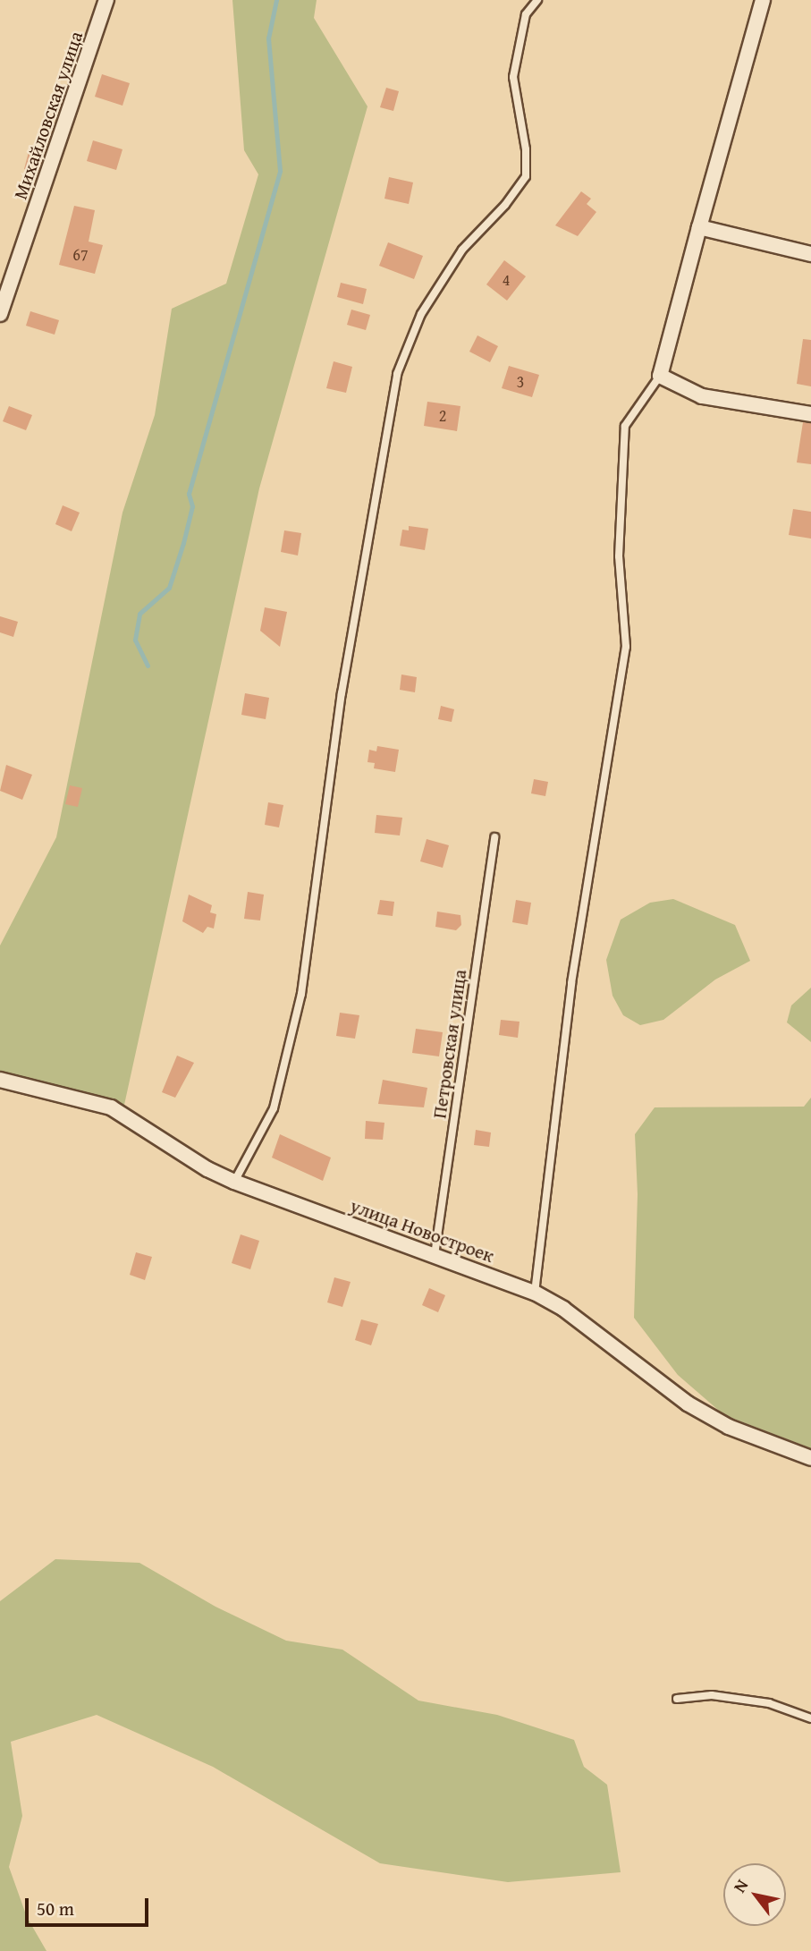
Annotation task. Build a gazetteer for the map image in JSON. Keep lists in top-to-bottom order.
{
  "streets": {
    "street": ["Михайловская улица", "улица Новостроек"],
    "lane": ["Петровская улица"]
  },
  "crossings": [
    ["Петровская улица", "улица Новостроек"]
  ],
  "house_numbers": [
    "67",
    "4",
    "3",
    "2"
  ],
  "scale_bar": "50 m",
  "north": "top left"
}
